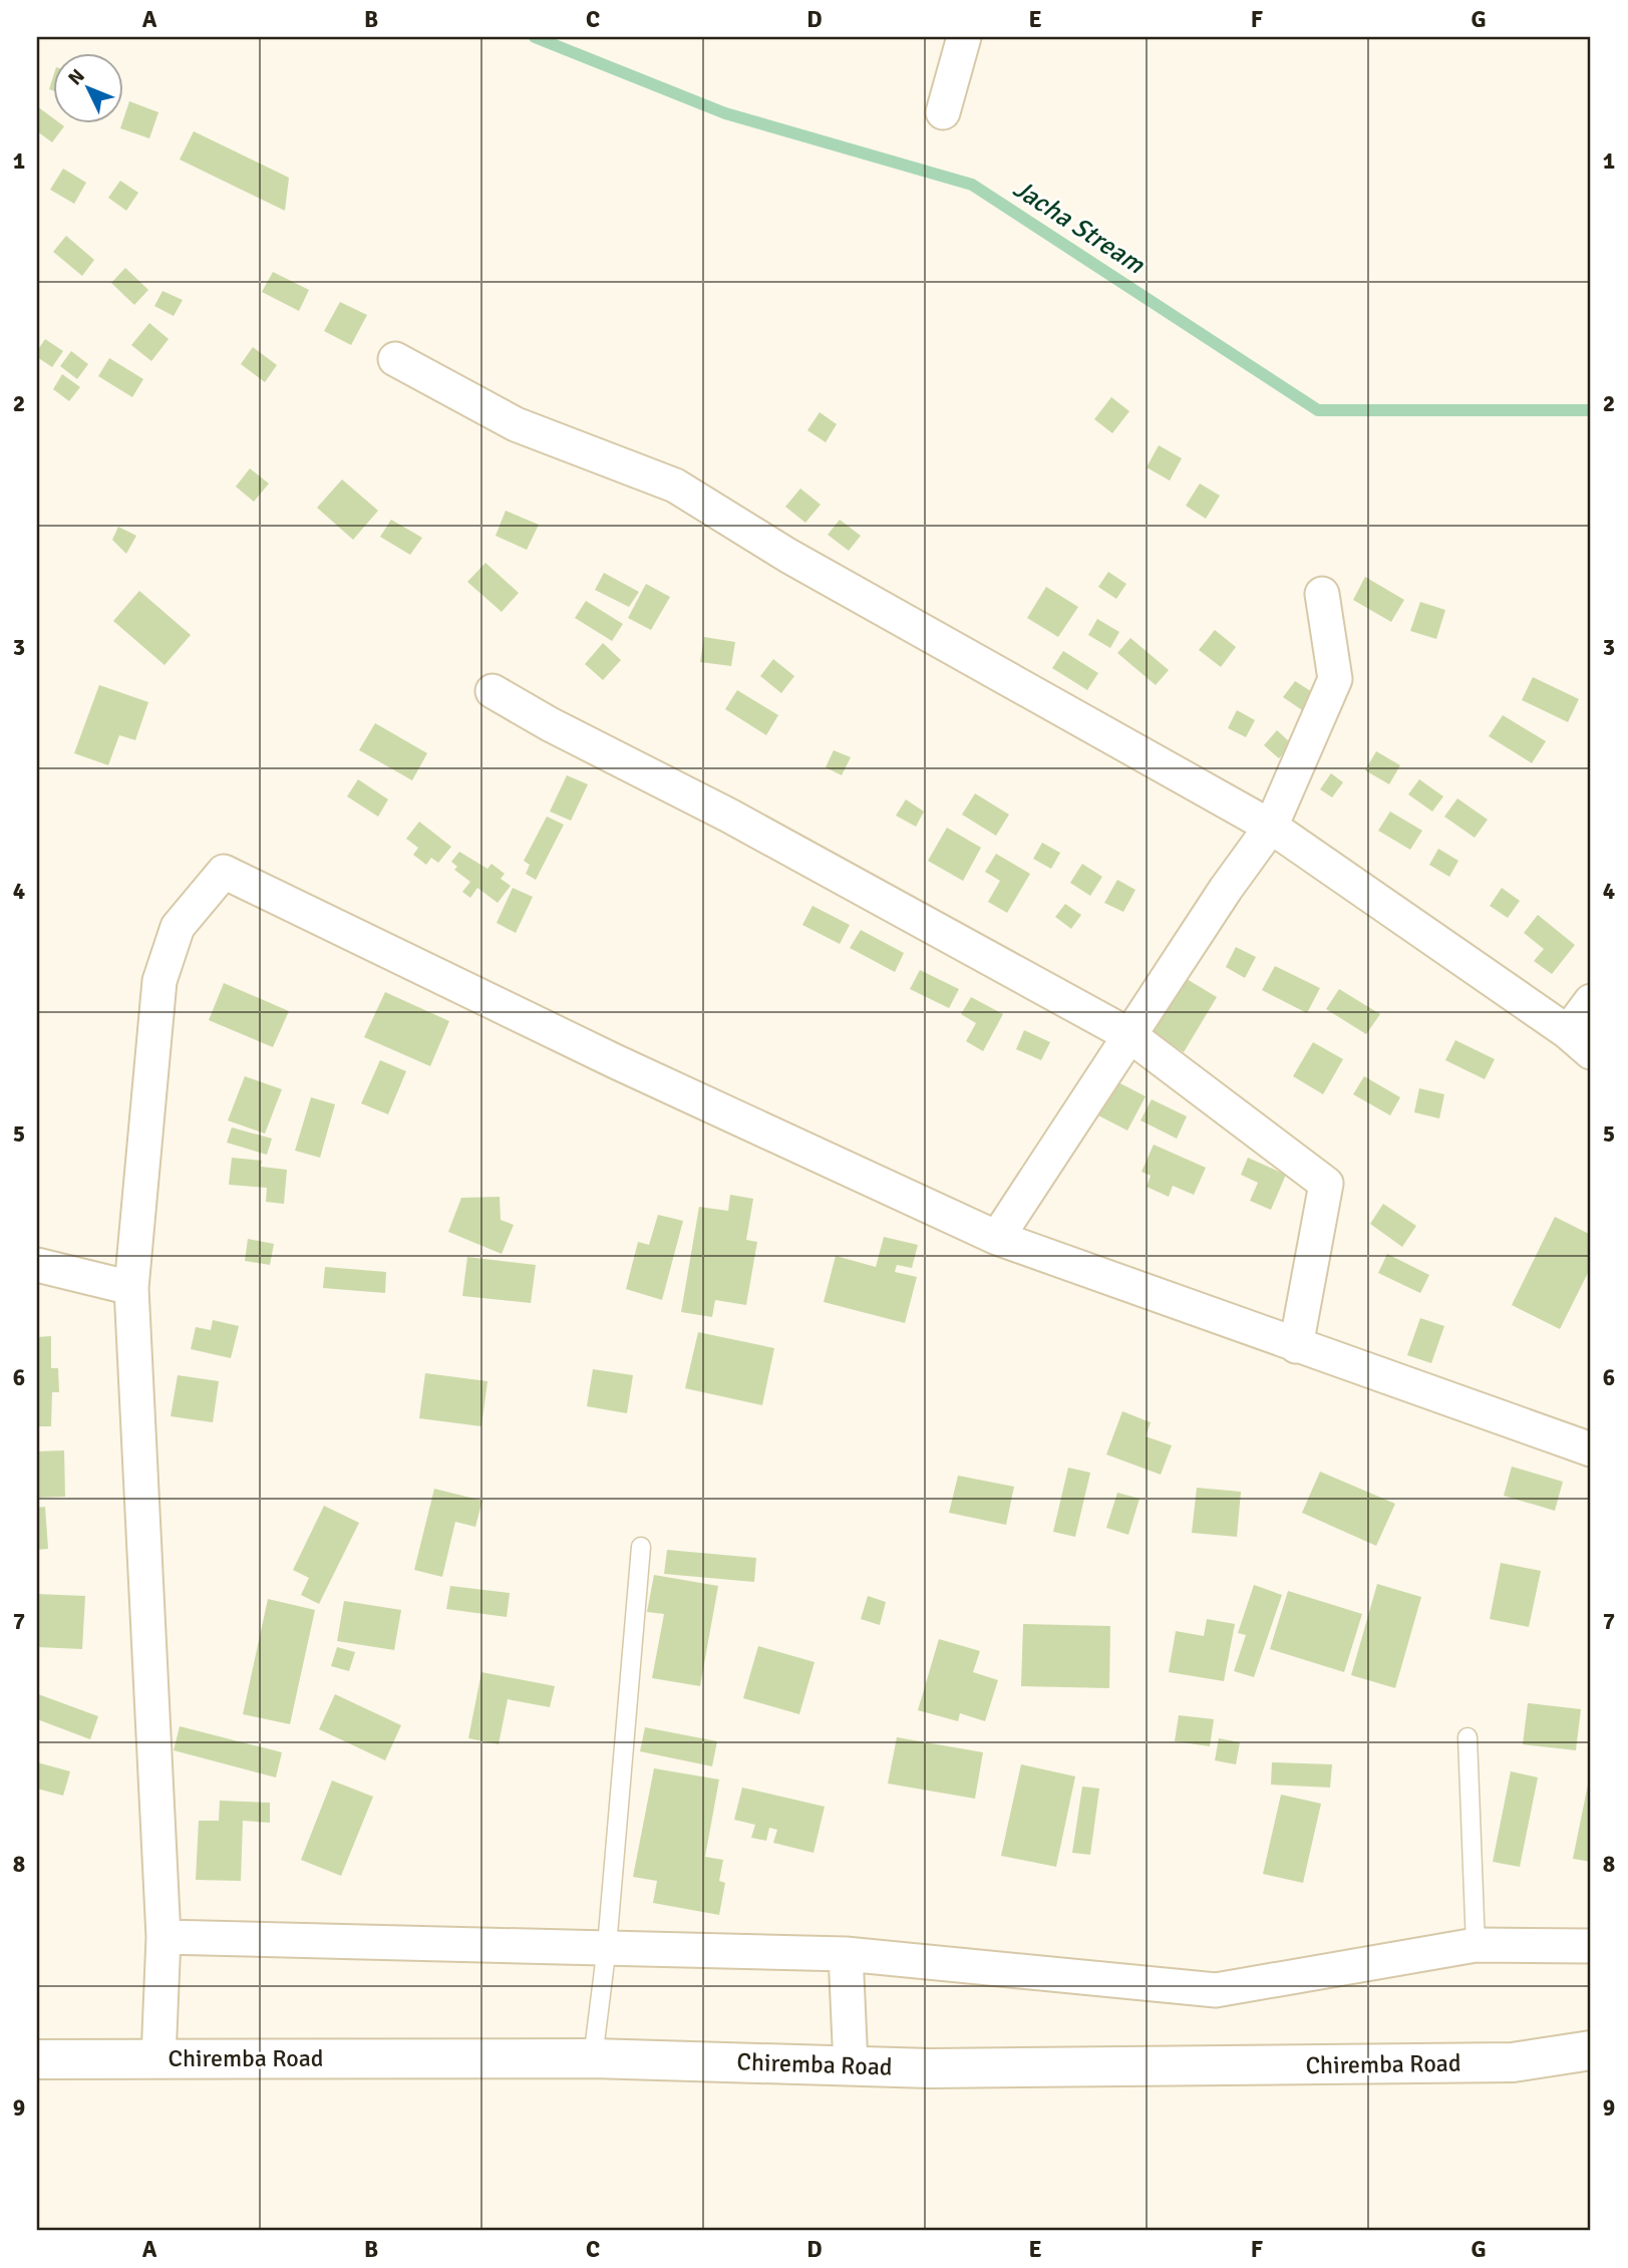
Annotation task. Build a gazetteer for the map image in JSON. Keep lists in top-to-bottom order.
{
  "streets": {
    "main road": ["Chiremba Road"]
  },
  "water": ["Jacha Stream"],
  "north": "top left",
  "grid": {
    "columns": [
      "A",
      "B",
      "C",
      "D",
      "E",
      "F",
      "G"
    ],
    "rows": [
      "1",
      "2",
      "3",
      "4",
      "5",
      "6",
      "7",
      "8",
      "9"
    ]
  }
}
